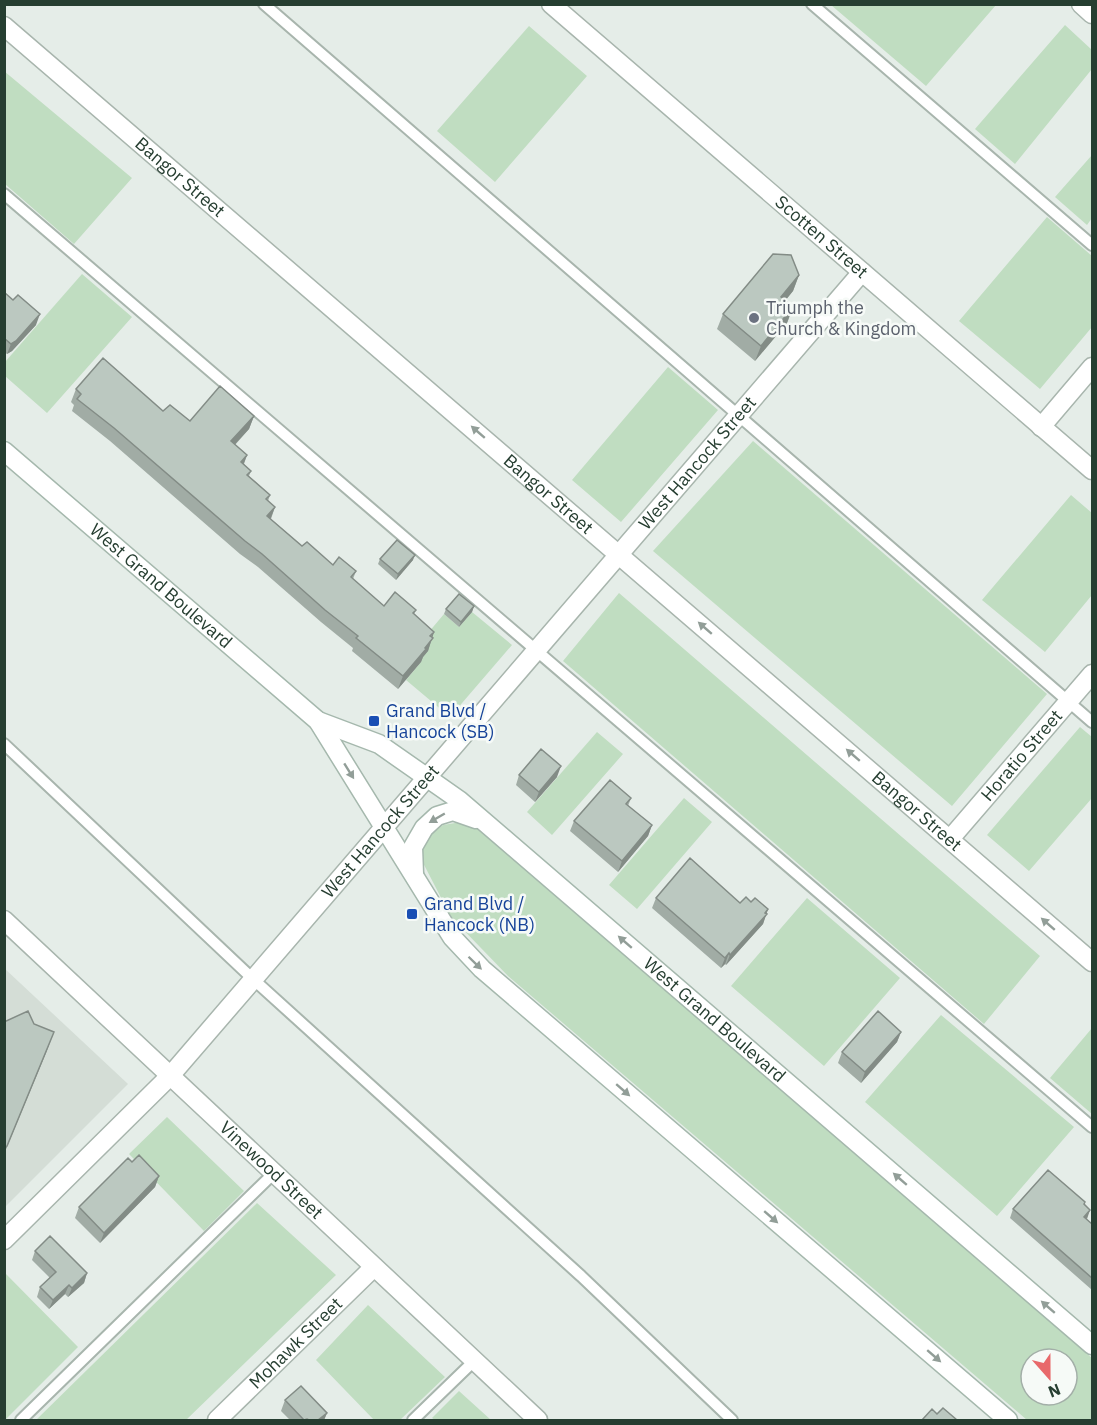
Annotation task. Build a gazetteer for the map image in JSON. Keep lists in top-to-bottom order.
{
  "streets": {
    "street": [
      "Bangor Street",
      "Scotten Street",
      "West Hancock Street",
      "West Grand Boulevard",
      "Horatio Street",
      "Vinewood Street",
      "Mohawk Street"
    ]
  },
  "crossings": [
    ["Bangor Street", "West Hancock Street"],
    ["Bangor Street", "Horatio Street"],
    ["Scotten Street", "West Hancock Street"],
    ["West Hancock Street", "West Grand Boulevard"],
    ["West Hancock Street", "Vinewood Street"],
    ["Vinewood Street", "Mohawk Street"]
  ],
  "one_way": ["Bangor Street"],
  "places": {
    "other": ["Triumph the Church & Kingdom"],
    "transit": ["Grand Blvd / Hancock (SB)", "Grand Blvd / Hancock (NB)"]
  },
  "north": "bottom"
}
